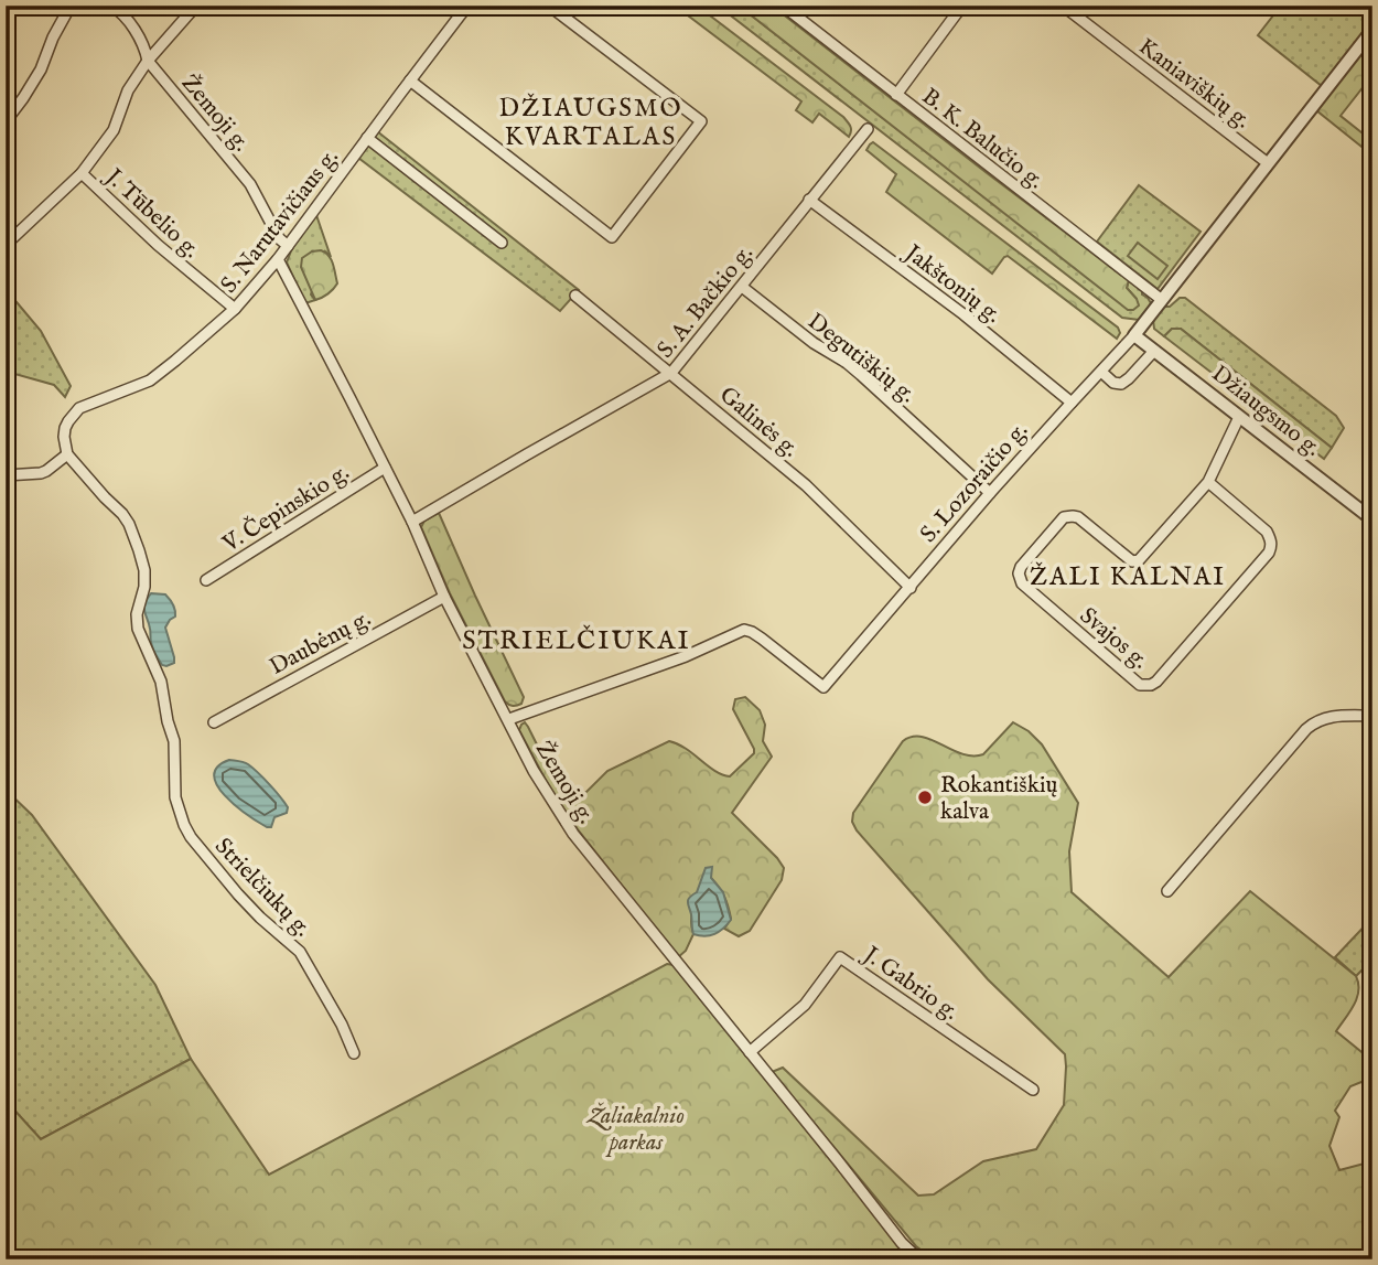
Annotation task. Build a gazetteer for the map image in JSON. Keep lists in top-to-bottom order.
{
  "streets": {
    "street": [
      "Kaniaviškių g.",
      "Žemoji g.",
      "B. K. Balučio g.",
      "J. Tūbelio g.",
      "S. Narutavičiaus g.",
      "Jakštonių g.",
      "S. A. Bačkio g.",
      "Degutiškių g.",
      "Džiaugsmo g.",
      "Galinės g.",
      "S. Lozoraičio g.",
      "V. Čepinskio g.",
      "Svajos g.",
      "Daubėnų g.",
      "Strielčiukų g.",
      "J. Gabrio g."
    ]
  },
  "crossings": [
    ["Kaniaviškių g.", "S. Lozoraičio g."],
    ["Žemoji g.", "S. Narutavičiaus g."],
    ["Žemoji g.", "S. A. Bačkio g."],
    ["Žemoji g.", "S. Lozoraičio g."],
    ["Žemoji g.", "V. Čepinskio g."],
    ["Žemoji g.", "Daubėnų g."],
    ["Žemoji g.", "J. Gabrio g."],
    ["B. K. Balučio g.", "S. Lozoraičio g."],
    ["J. Tūbelio g.", "S. Narutavičiaus g."],
    ["S. Narutavičiaus g.", "Strielčiukų g."],
    ["Jakštonių g.", "S. A. Bačkio g."],
    ["Jakštonių g.", "S. Lozoraičio g."],
    ["S. A. Bačkio g.", "Degutiškių g."],
    ["S. A. Bačkio g.", "Galinės g."],
    ["Degutiškių g.", "S. Lozoraičio g."],
    ["Džiaugsmo g.", "S. Lozoraičio g."],
    ["Džiaugsmo g.", "Svajos g."],
    ["Galinės g.", "S. Lozoraičio g."]
  ],
  "districts": ["DŽIAUGSMO KVARTALAS", "ŽALI KALNAI", "STRIELČIUKAI"],
  "parks": ["Žaliakalnio parkas"],
  "places": ["Rokantiškių kalva"]
}
